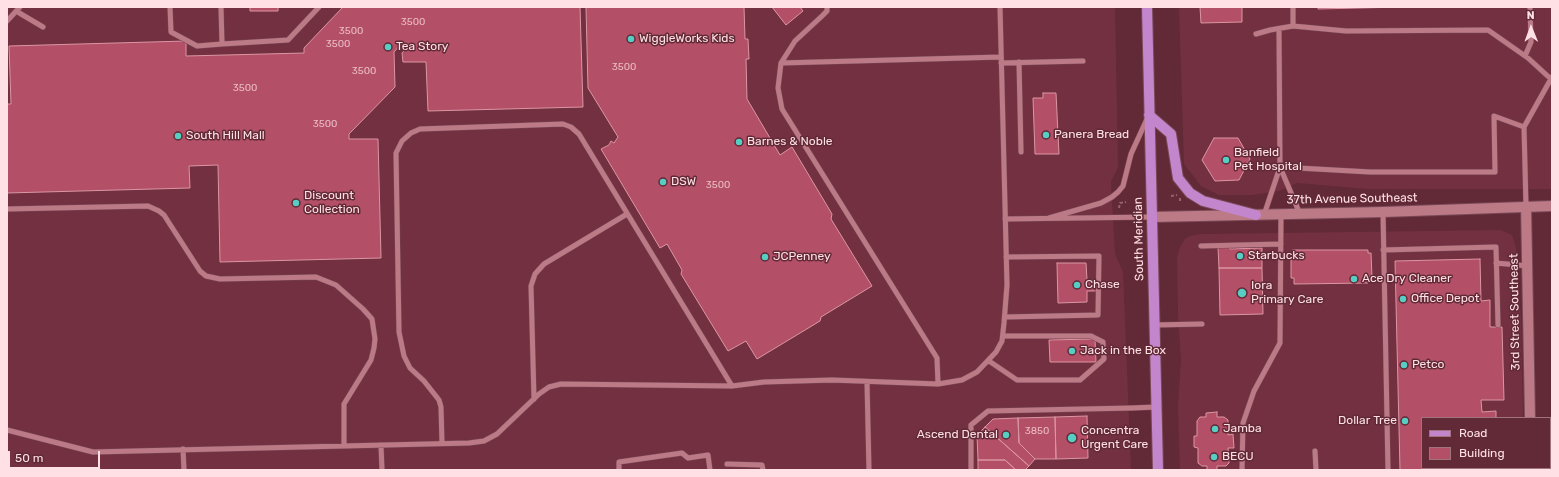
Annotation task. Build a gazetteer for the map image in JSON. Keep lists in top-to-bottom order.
{
  "streets": {
    "main road": ["37th Avenue Southeast", "South Meridian", "3rd Street Southeast"]
  },
  "crossings": [
    ["37th Avenue Southeast", "South Meridian"],
    ["37th Avenue Southeast", "3rd Street Southeast"]
  ],
  "places": [
    "WiggleWorks Kids",
    "Tea Story",
    "Panera Bread",
    "South Hill Mall",
    "Barnes & Noble",
    "Banfield Pet Hospital",
    "DSW",
    "Discount Collection",
    "Starbucks",
    "JCPenney",
    "Ace Dry Cleaner",
    "Chase",
    "Iora Primary Care",
    "Office Depot",
    "Jack in the Box",
    "Petco",
    "Dollar Tree",
    "Jamba",
    "Ascend Dental",
    "Concentra Urgent Care",
    "BECU"
  ],
  "house_numbers": [
    "3500",
    "3500",
    "3500",
    "3500",
    "3500",
    "3500",
    "3500",
    "3500",
    "3850"
  ],
  "legend": ["Road", "Building"],
  "scale_bar": "50 m",
  "north": "top"
}
